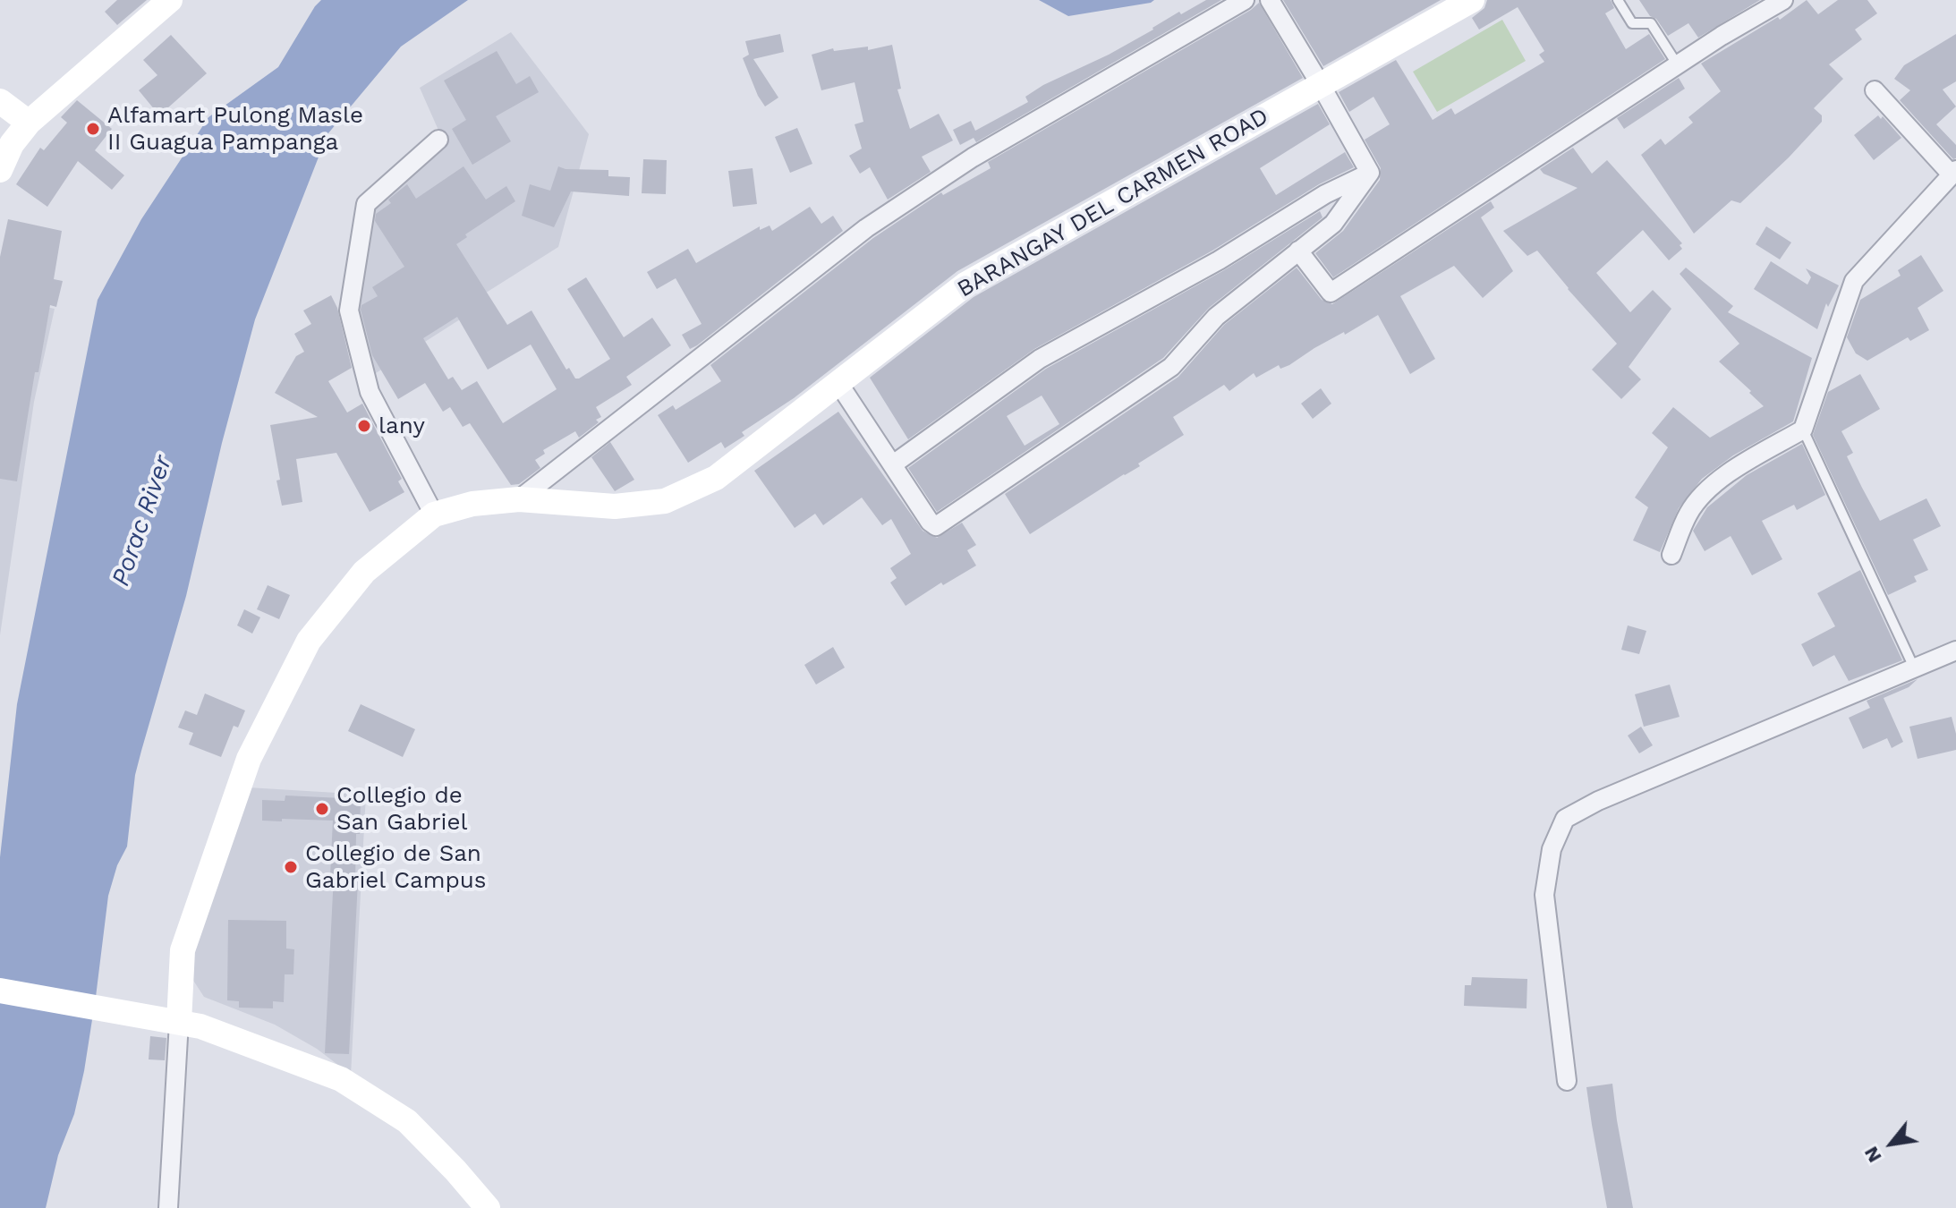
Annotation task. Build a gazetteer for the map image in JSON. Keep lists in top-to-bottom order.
{
  "streets": {
    "street": ["BARANGAY DEL CARMEN ROAD"]
  },
  "water": ["Porac River"],
  "places": [
    "Alfamart Pulong Masle II Guagua Pampanga",
    "lany",
    "Collegio de San Gabriel",
    "Collegio de San Gabriel Campus"
  ],
  "north": "bottom left"
}
